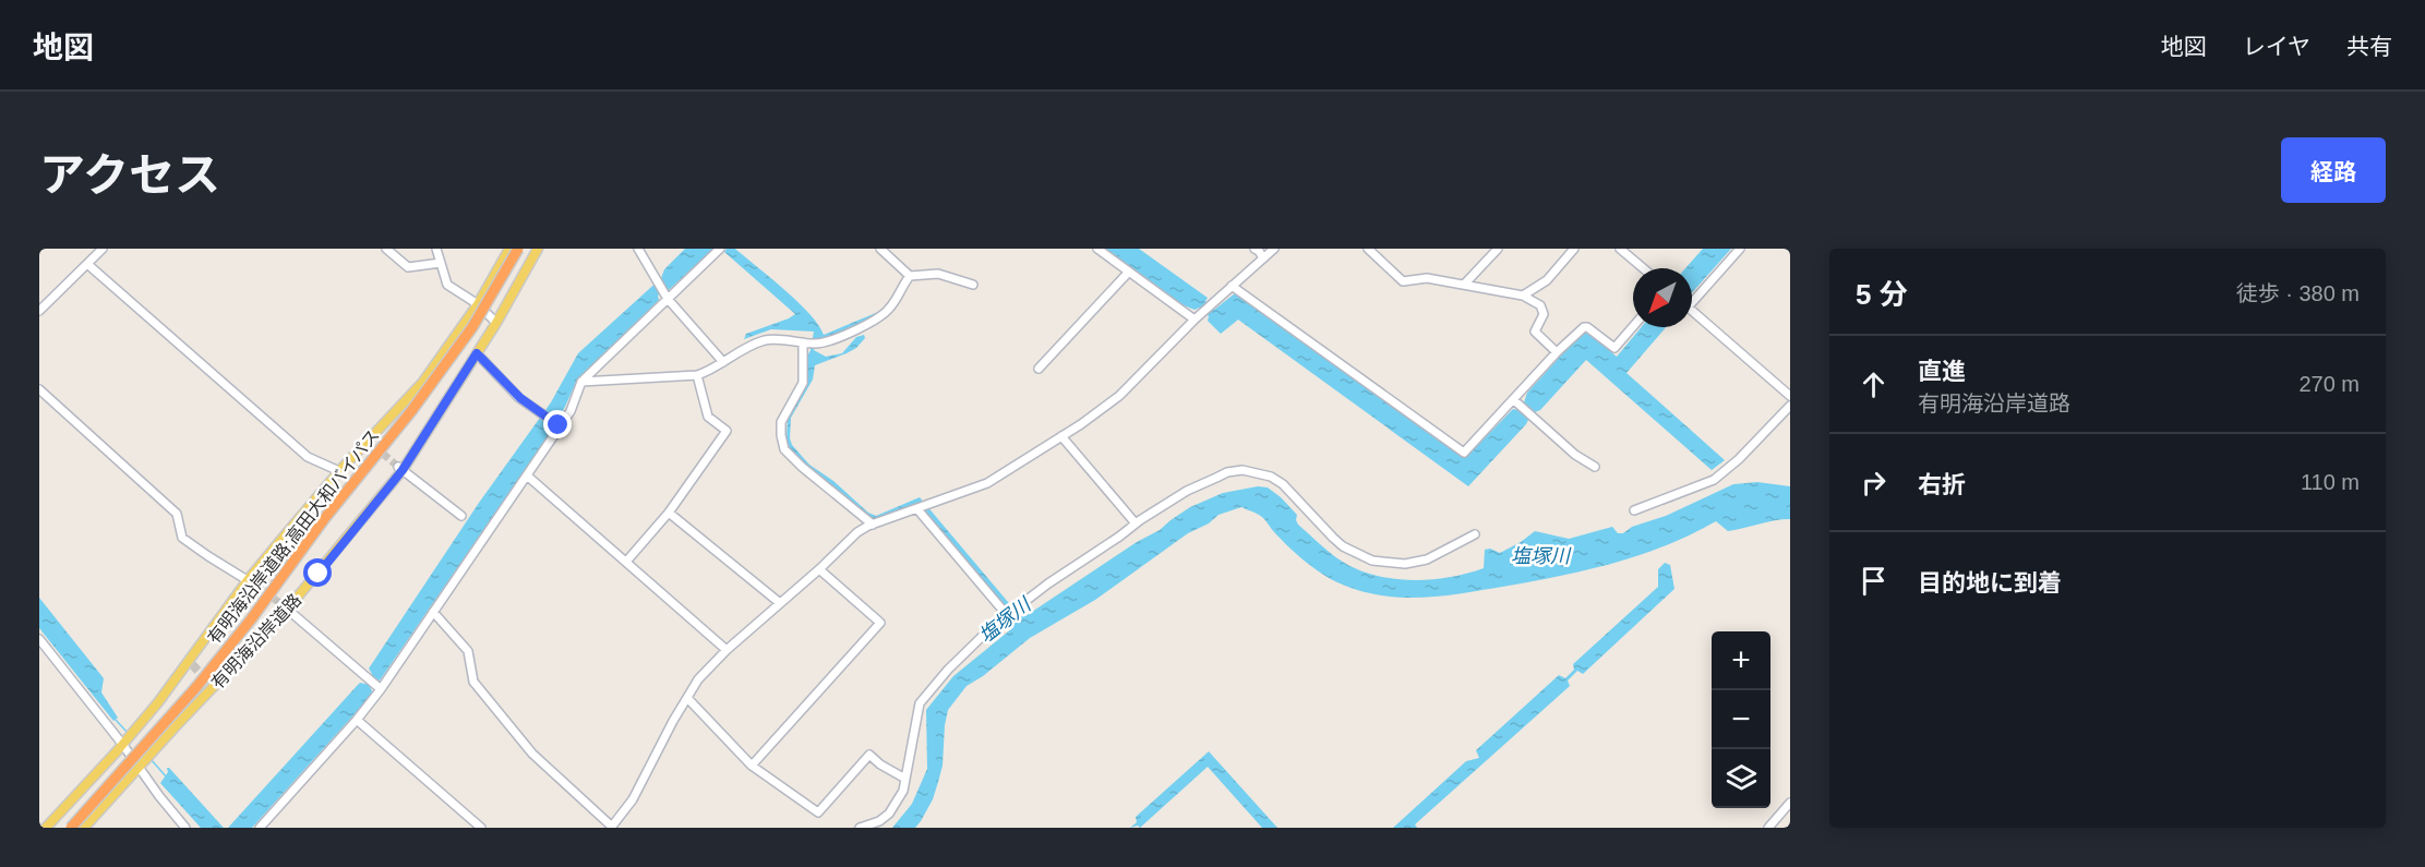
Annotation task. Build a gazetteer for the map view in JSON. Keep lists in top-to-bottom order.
{
  "streets": {
    "highway": ["有明海沿岸道路;高田大和バイパス"],
    "main road": ["有明海沿岸道路"]
  },
  "water": ["塩塚川"],
  "north": "bottom left",
  "page": {
    "header": "地図",
    "nav": ["地図", "レイヤ", "共有"],
    "title": "アクセス",
    "buttons": "経路",
    "heading": ["5 分", "徒歩 · 380 m"],
    "list": [
      ["直進", "有明海沿岸道路", "270 m"],
      ["右折", "110 m"],
      "目的地に到着"
    ],
    "map_buttons": ["+", "−"]
  }
}
